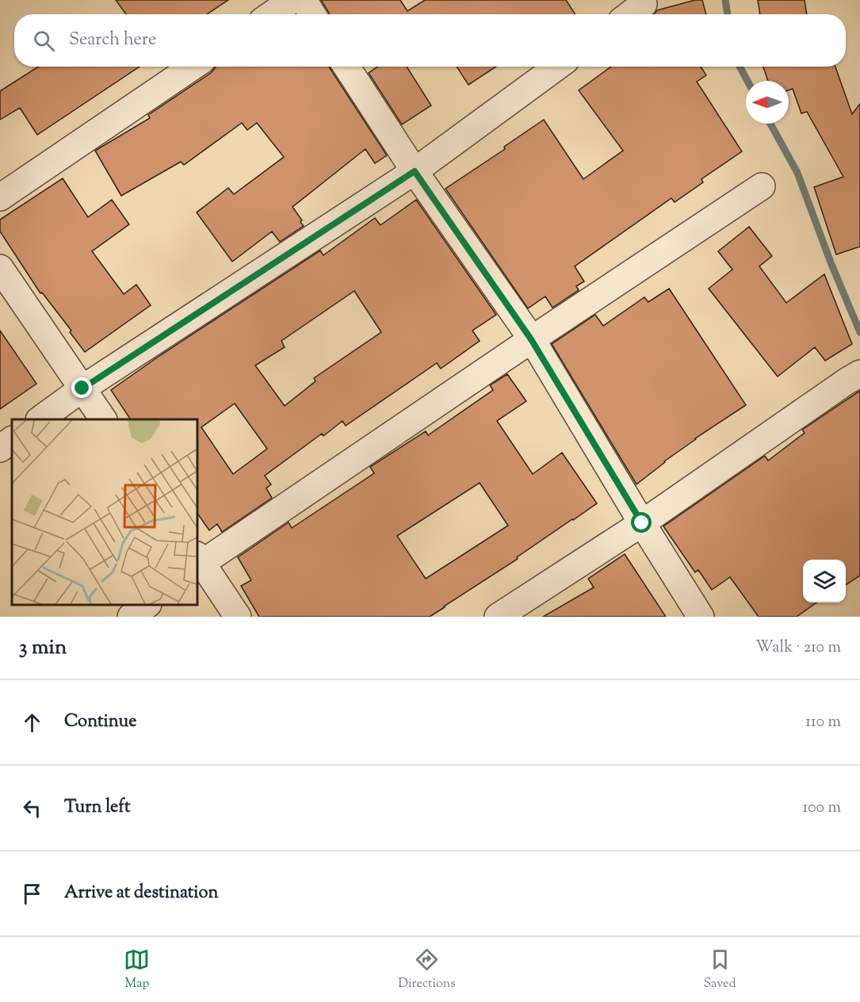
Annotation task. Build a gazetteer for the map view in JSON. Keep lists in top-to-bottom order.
{
  "north": "left",
  "page": {
    "search": "Search here",
    "heading": ["3 min", "Walk · 210 m"],
    "list": [
      ["Continue", "110 m"],
      ["Turn left", "100 m"],
      "Arrive at destination"
    ],
    "nav": ["Map", "Directions", "Saved"]
  }
}
